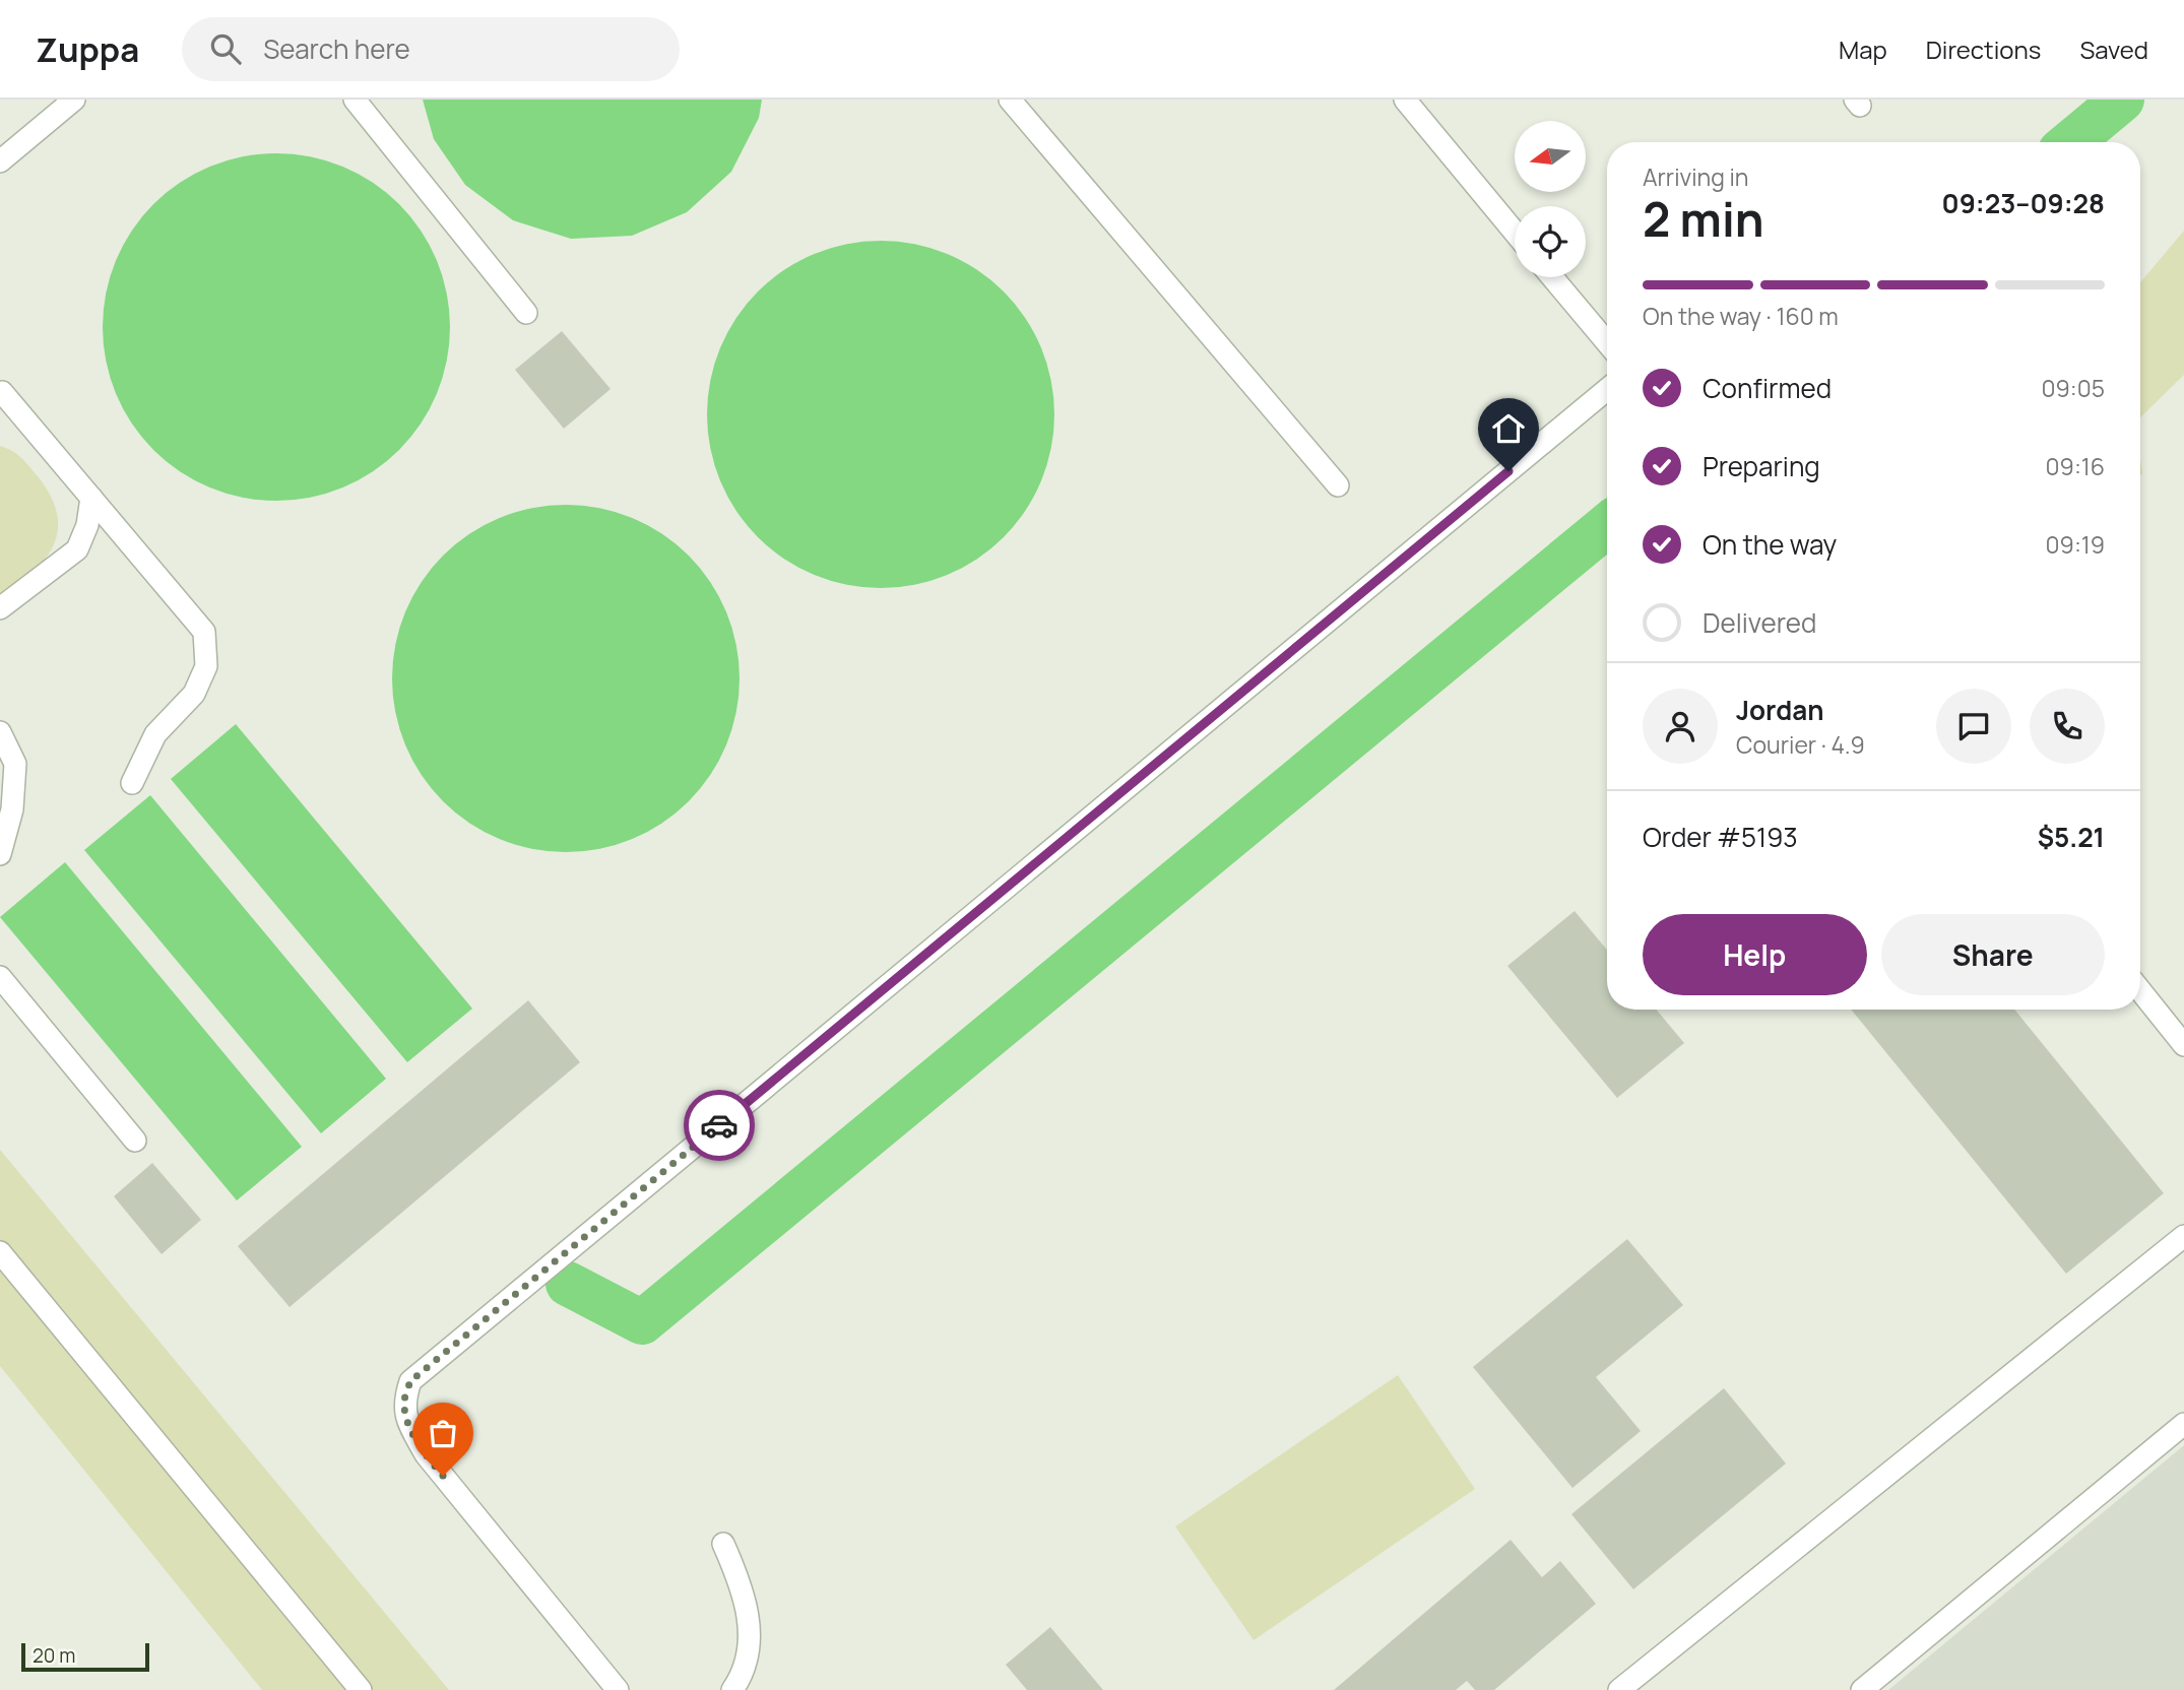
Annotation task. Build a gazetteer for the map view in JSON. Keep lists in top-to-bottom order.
{
  "scale_bar": "20 m",
  "north": "left",
  "page": {
    "header": "Zuppa",
    "search": "Search here",
    "nav": ["Map", "Directions", "Saved"],
    "heading": ["2 min", "Arriving in", "09:23–09:28"],
    "panel": [
      "Jordan",
      "Courier · 4.9",
      "Order #5193",
      "$5.21"
    ],
    "bar": "On the way · 160 m",
    "list": [
      ["Confirmed", "09:05"],
      ["Preparing", "09:16"],
      ["On the way", "09:19"],
      "Delivered"
    ],
    "buttons": ["Help", "Share"],
    "scale": "20 m"
  }
}
